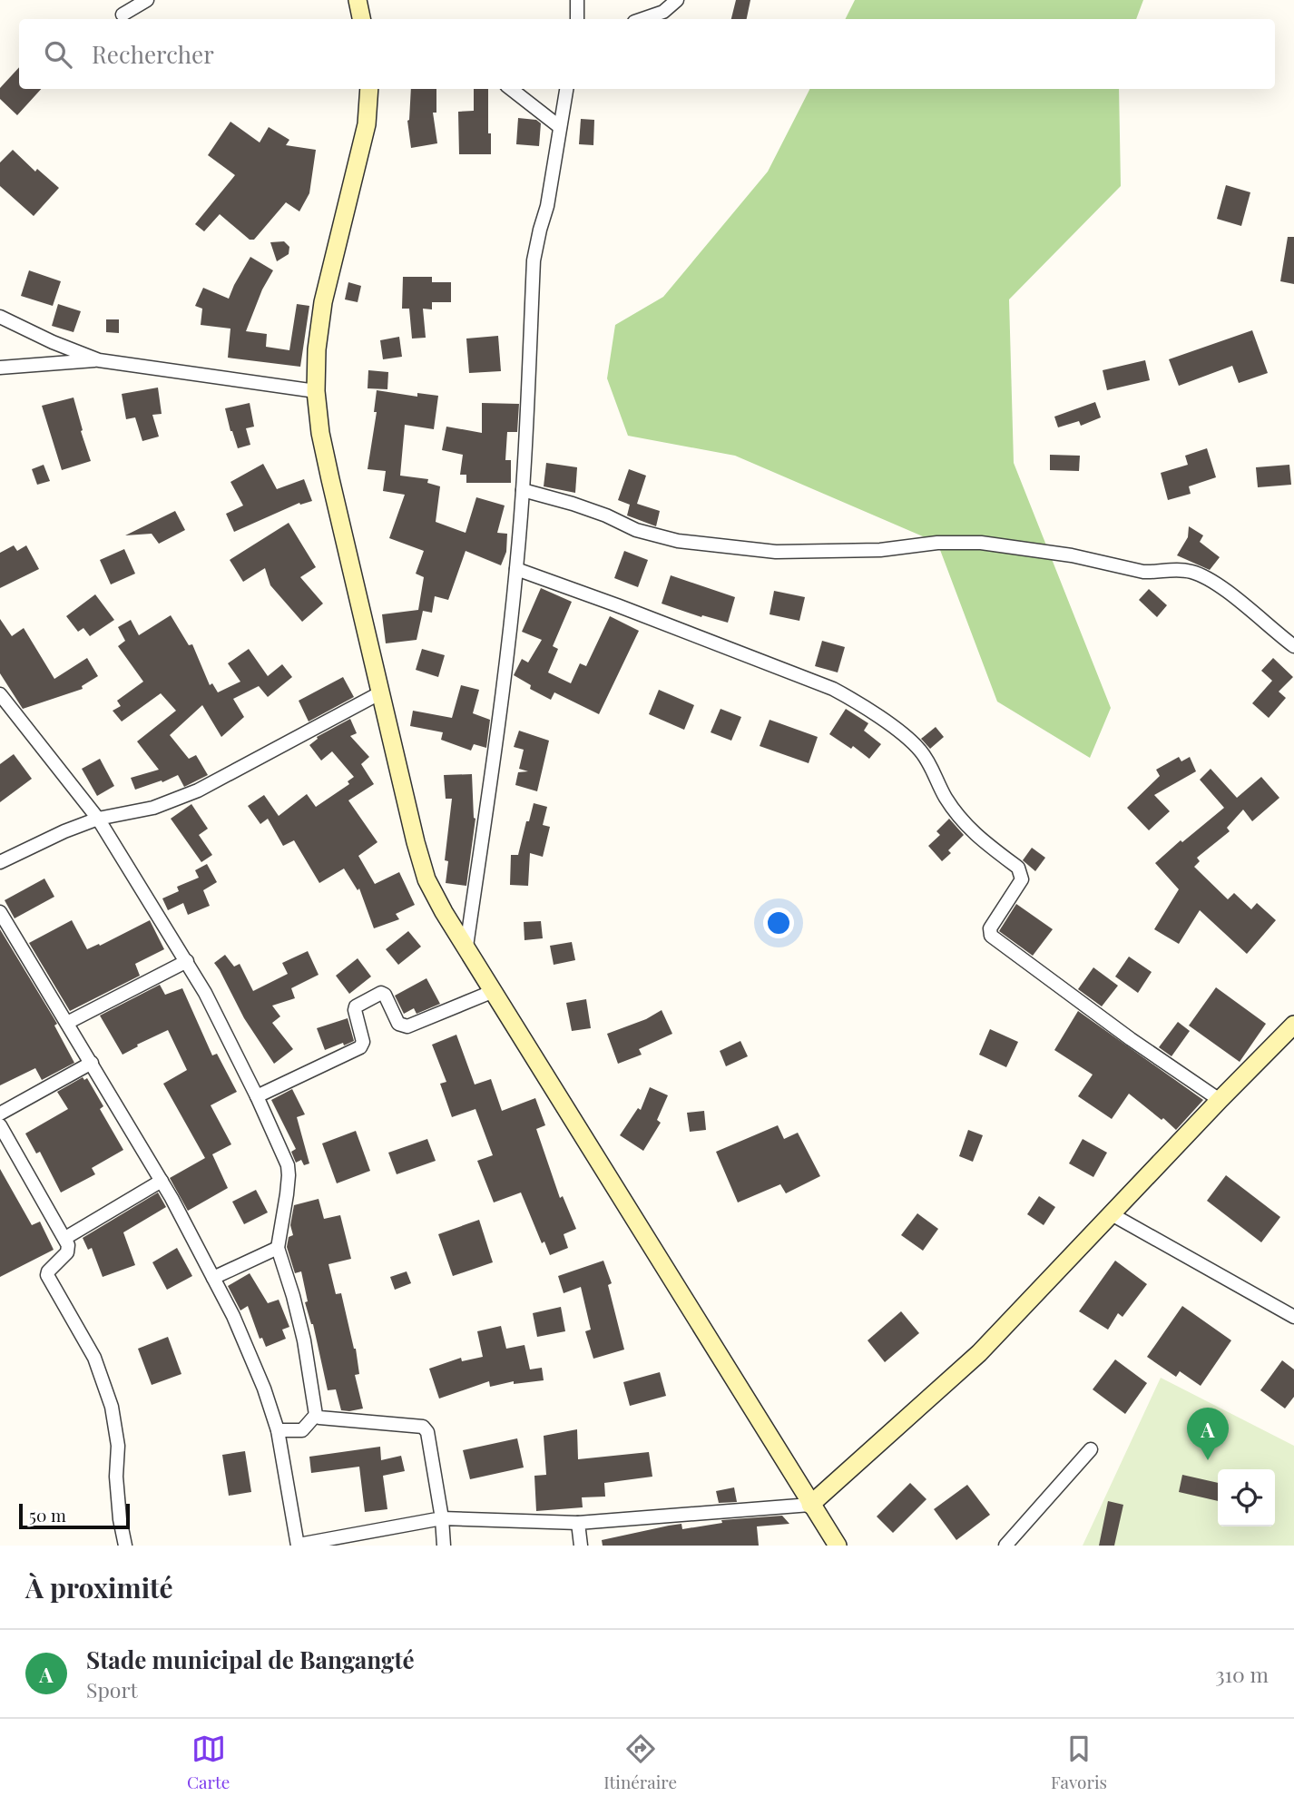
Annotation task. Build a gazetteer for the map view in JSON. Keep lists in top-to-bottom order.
{
  "scale_bar": "50 m",
  "page": {
    "search": "Rechercher",
    "pins": "A",
    "scale": "50 m",
    "heading": "À proximité",
    "list": [
      {
        "mark": "A",
        "name": "Stade municipal de Bangangté",
        "note": "Sport",
        "value": "310 m"
      }
    ],
    "nav": ["Carte", "Itinéraire", "Favoris"]
  }
}
